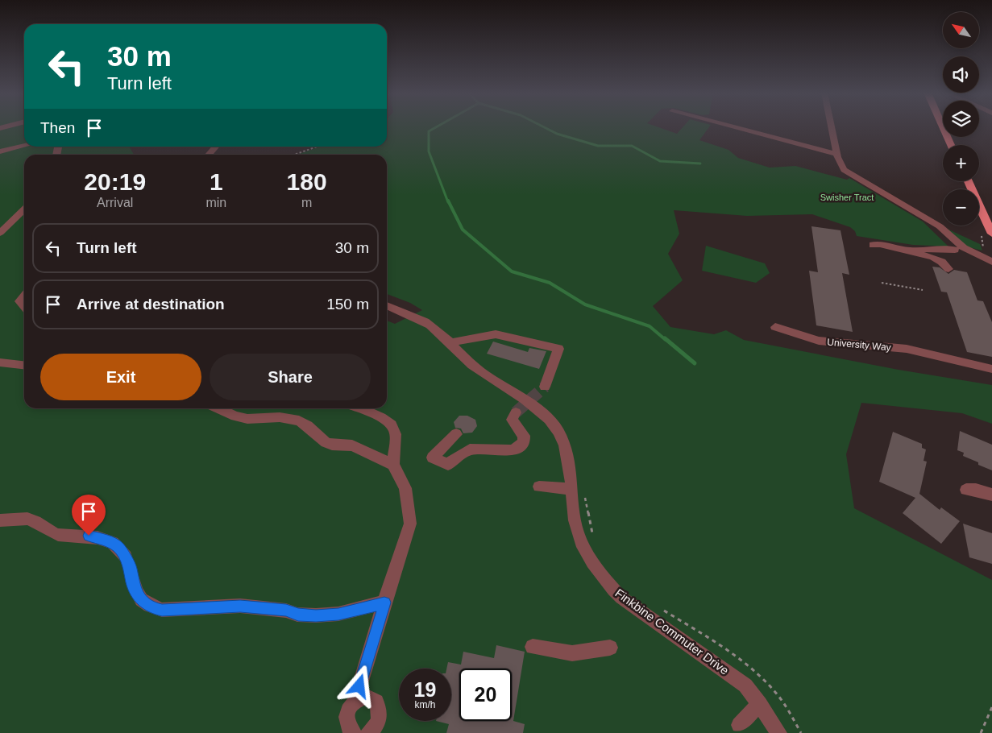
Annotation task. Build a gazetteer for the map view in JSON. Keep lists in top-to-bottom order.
{
  "streets": {
    "street": ["University Way", "Finkbine Commuter Drive"]
  },
  "parks": ["Swisher Tract"],
  "north": "top left",
  "page": {
    "map_buttons": ["+", "−"],
    "turn": ["30 m", "Turn left"],
    "then": "Then",
    "eta": [
      "20:19",
      "Arrival",
      "1",
      "min",
      "180",
      "m"
    ],
    "list": [
      {
        "name": "Turn left",
        "value": "30 m"
      },
      {
        "name": "Arrive at destination",
        "value": "150 m"
      }
    ],
    "buttons": ["Exit", "Share"],
    "speed": "19 km/h",
    "limit": "20"
  }
}
